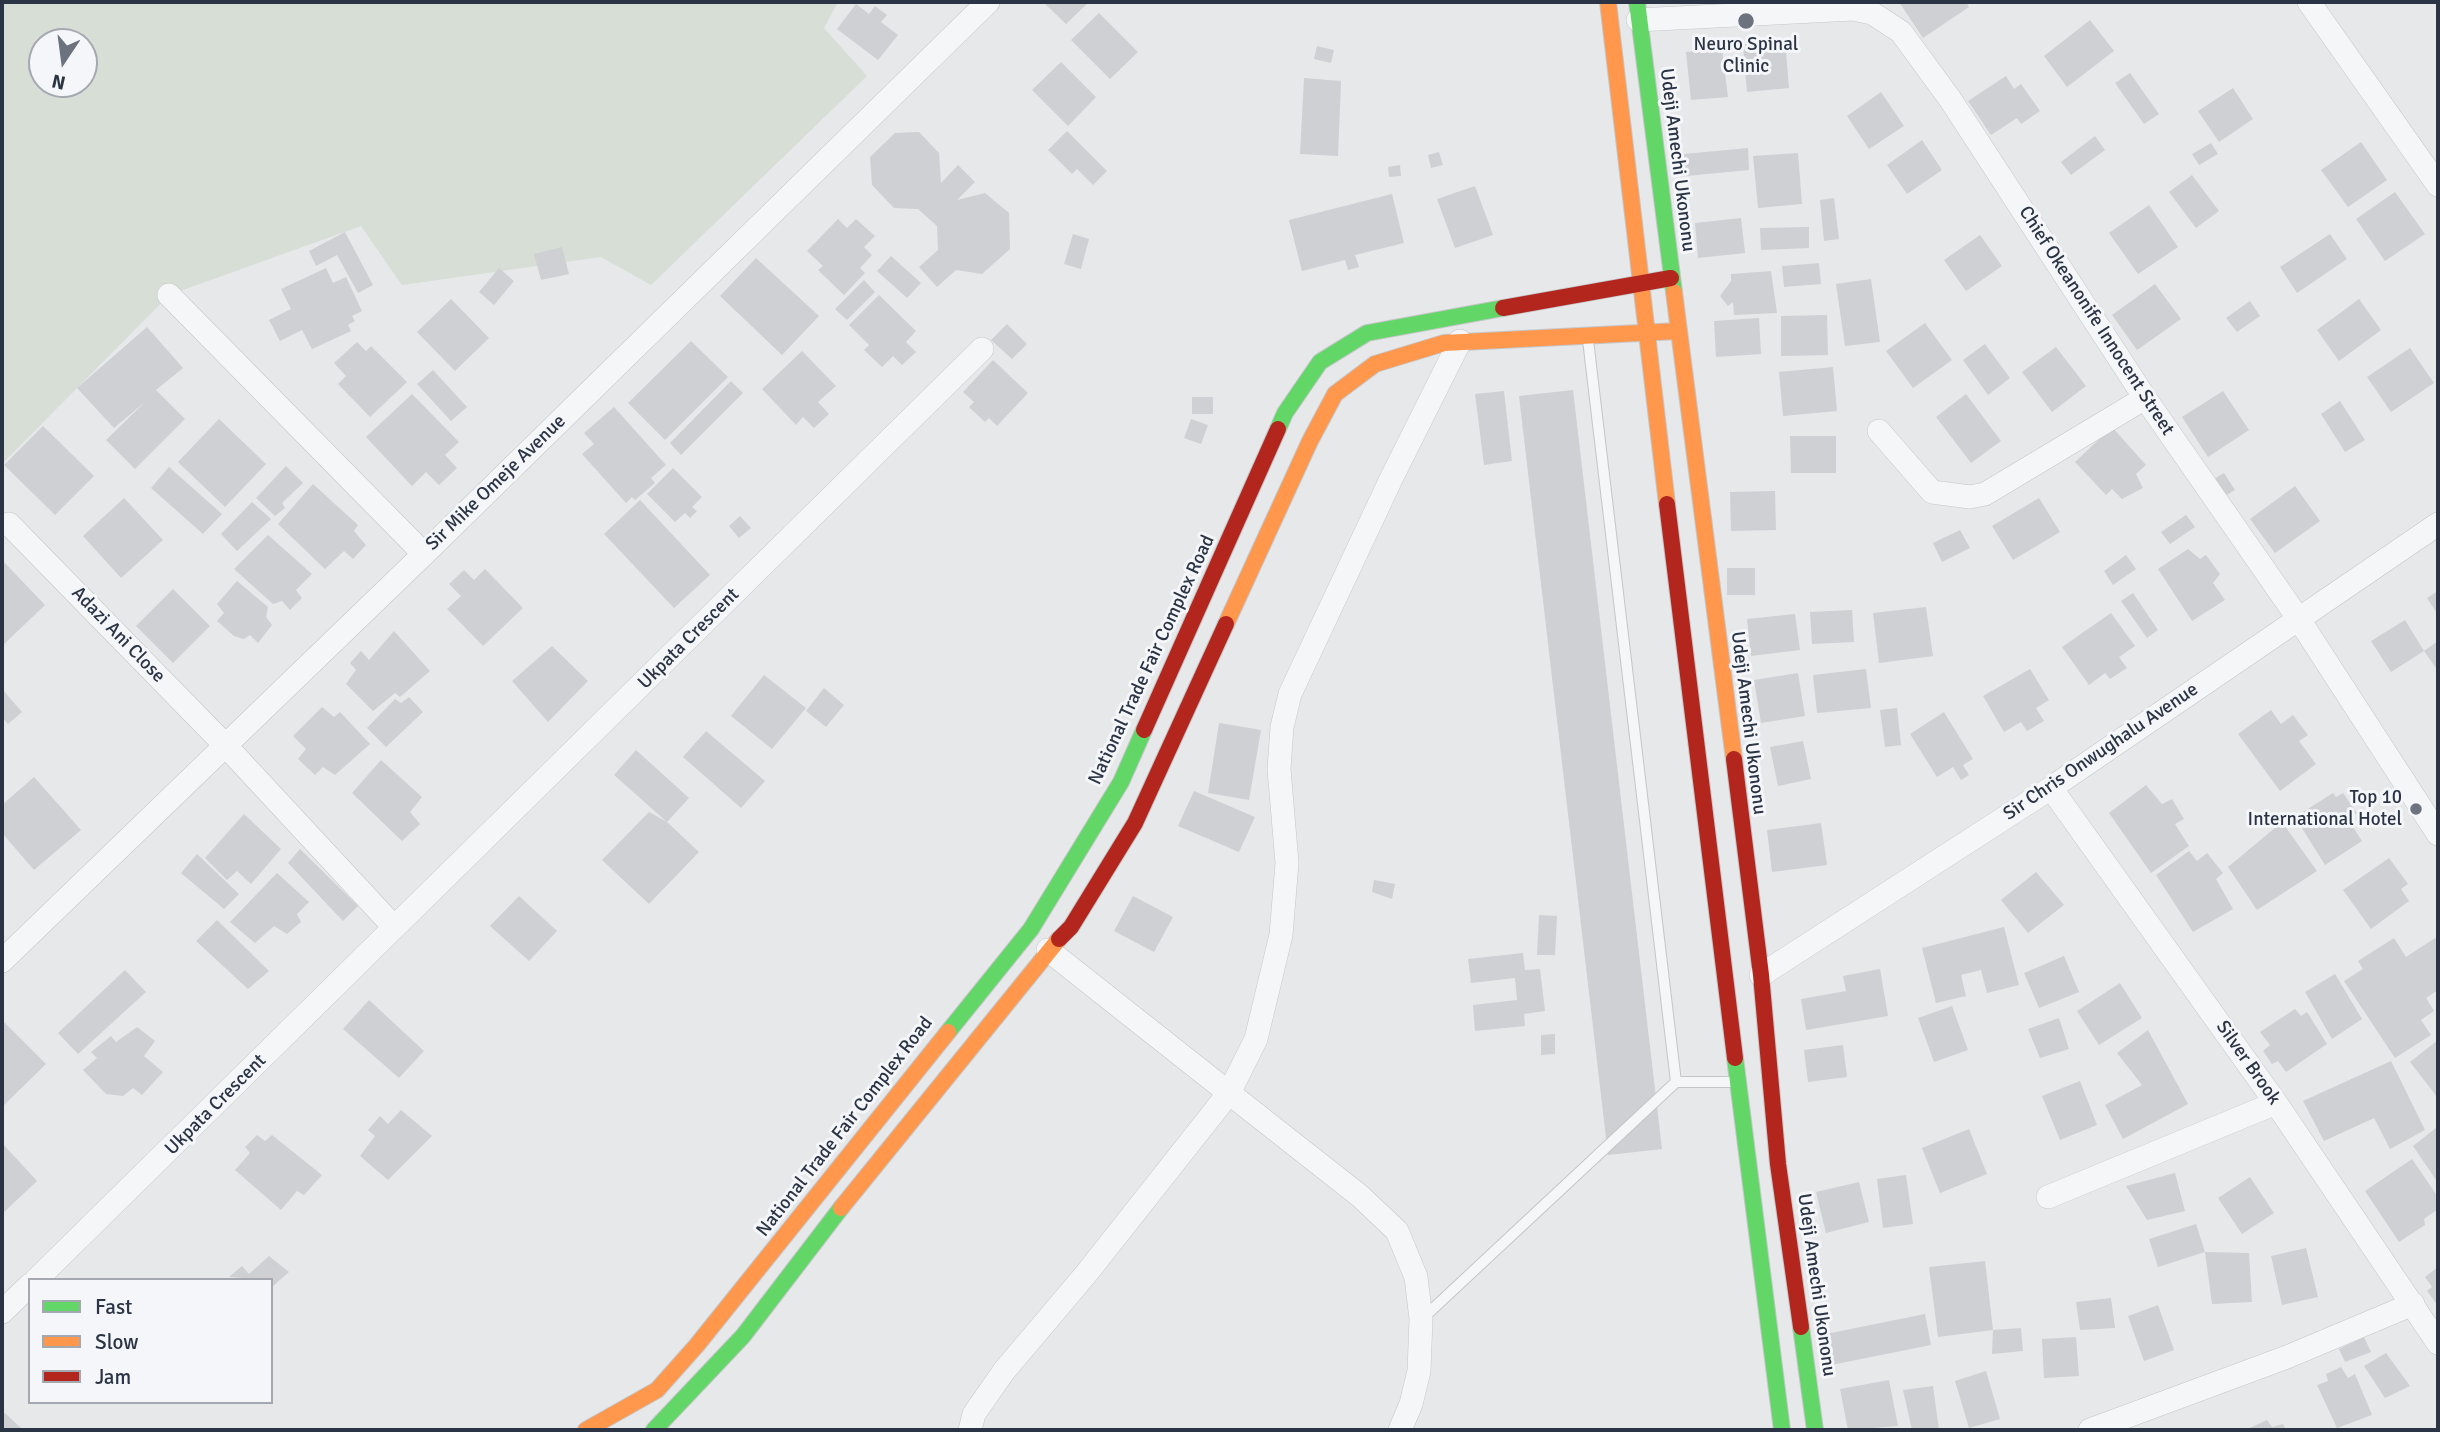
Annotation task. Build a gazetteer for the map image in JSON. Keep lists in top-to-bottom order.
{
  "streets": {
    "main road": ["Udeji Amechi Ukononu", "National Trade Fair Complex Road"],
    "street": [
      "Chief Okeanonife Innocent Street",
      "Sir Mike Omeje Avenue",
      "Adazi Ani Close",
      "Ukpata Crescent",
      "Sir Chris Onwughalu Avenue",
      "Silver Brook"
    ]
  },
  "crossings": [
    ["Udeji Amechi Ukononu", "Chief Okeanonife Innocent Street"],
    ["Udeji Amechi Ukononu", "National Trade Fair Complex Road"],
    ["Udeji Amechi Ukononu", "Sir Chris Onwughalu Avenue"],
    ["Chief Okeanonife Innocent Street", "Sir Chris Onwughalu Avenue"],
    ["Sir Mike Omeje Avenue", "Adazi Ani Close"],
    ["Sir Chris Onwughalu Avenue", "Silver Brook"]
  ],
  "places": ["Neuro Spinal Clinic", "Top 10 International Hotel"],
  "legend": ["Fast", "Slow", "Jam"],
  "north": "bottom"
}
